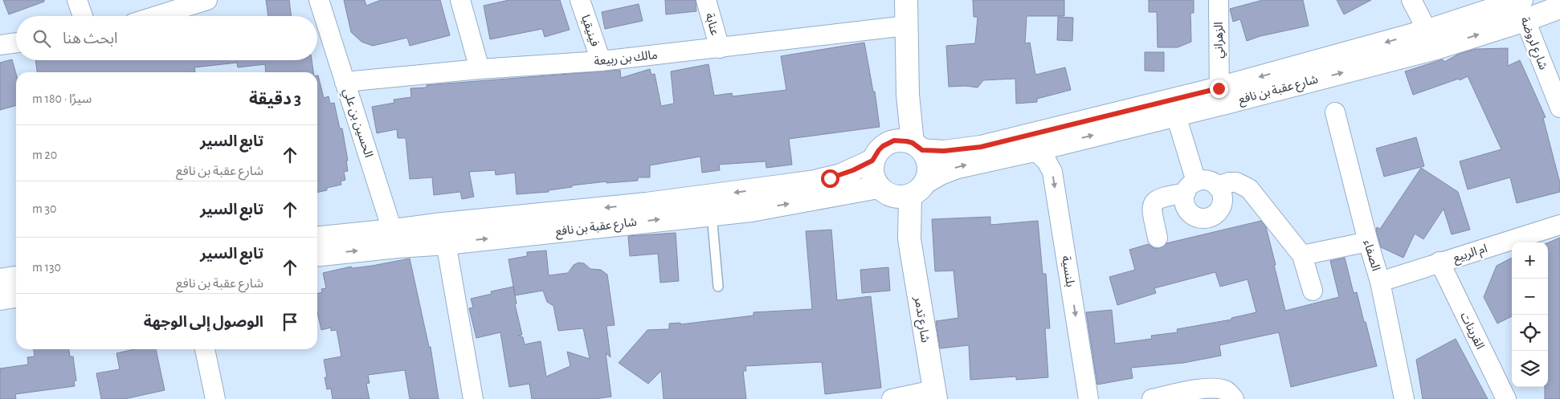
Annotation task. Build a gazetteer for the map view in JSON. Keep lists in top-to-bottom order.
{
  "streets": {
    "street": [
      "عنابة",
      "فينيقيا",
      "الزهراني",
      "شارع لروضة",
      "مالك بن ربيعة",
      "شارع عقبة بن نافع",
      "الحسين بن علي",
      "ام الربيع",
      "الصفاء",
      "بلنسية",
      "شارع تدمر",
      "القرينات"
    ]
  },
  "crossings": [
    ["عنابة", "مالك بن ربيعة"],
    ["فينيقيا", "مالك بن ربيعة"],
    ["الزهراني", "شارع عقبة بن نافع"],
    ["شارع لروضة", "شارع عقبة بن نافع"],
    ["مالك بن ربيعة", "الحسين بن علي"],
    ["شارع عقبة بن نافع", "الحسين بن علي"],
    ["شارع عقبة بن نافع", "بلنسية"],
    ["شارع عقبة بن نافع", "شارع تدمر"],
    ["ام الربيع", "الصفاء"],
    ["ام الربيع", "القرينات"]
  ],
  "one_way": ["بلنسية"],
  "page": {
    "search": "ابحث هنا",
    "heading": ["3 دقيقة", "سيرًا · 180 m"],
    "list": [
      ["تابع السير", "شارع عقبة بن نافع", "20 m"],
      ["تابع السير", "30 m"],
      ["تابع السير", "شارع عقبة بن نافع", "130 m"],
      "الوصول إلى الوجهة"
    ],
    "map_buttons": ["+", "−"]
  }
}
